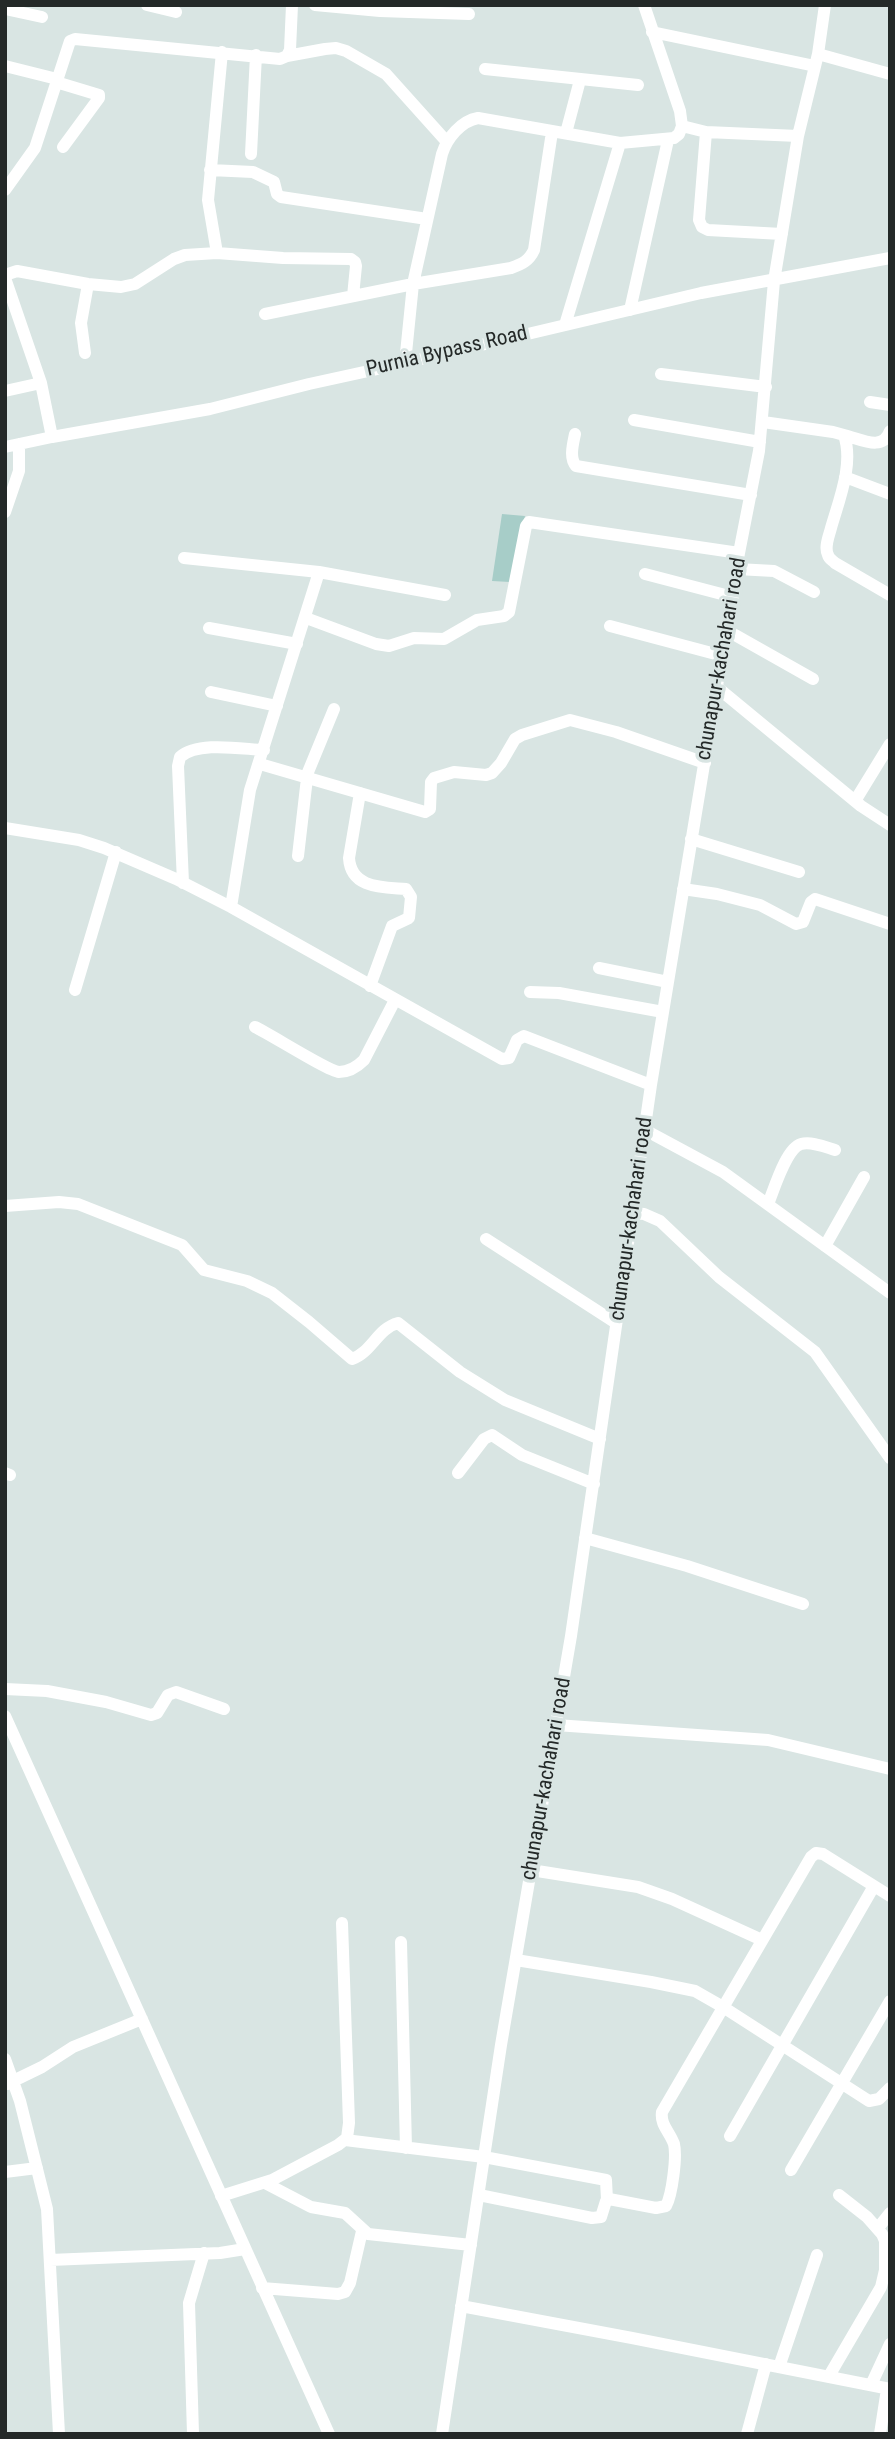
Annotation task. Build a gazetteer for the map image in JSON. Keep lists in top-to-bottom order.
{
  "streets": {
    "street": ["Purnia Bypass Road", "chunapur-kachahari road"]
  },
  "crossings": [
    ["Purnia Bypass Road", "chunapur-kachahari road"]
  ]
}
